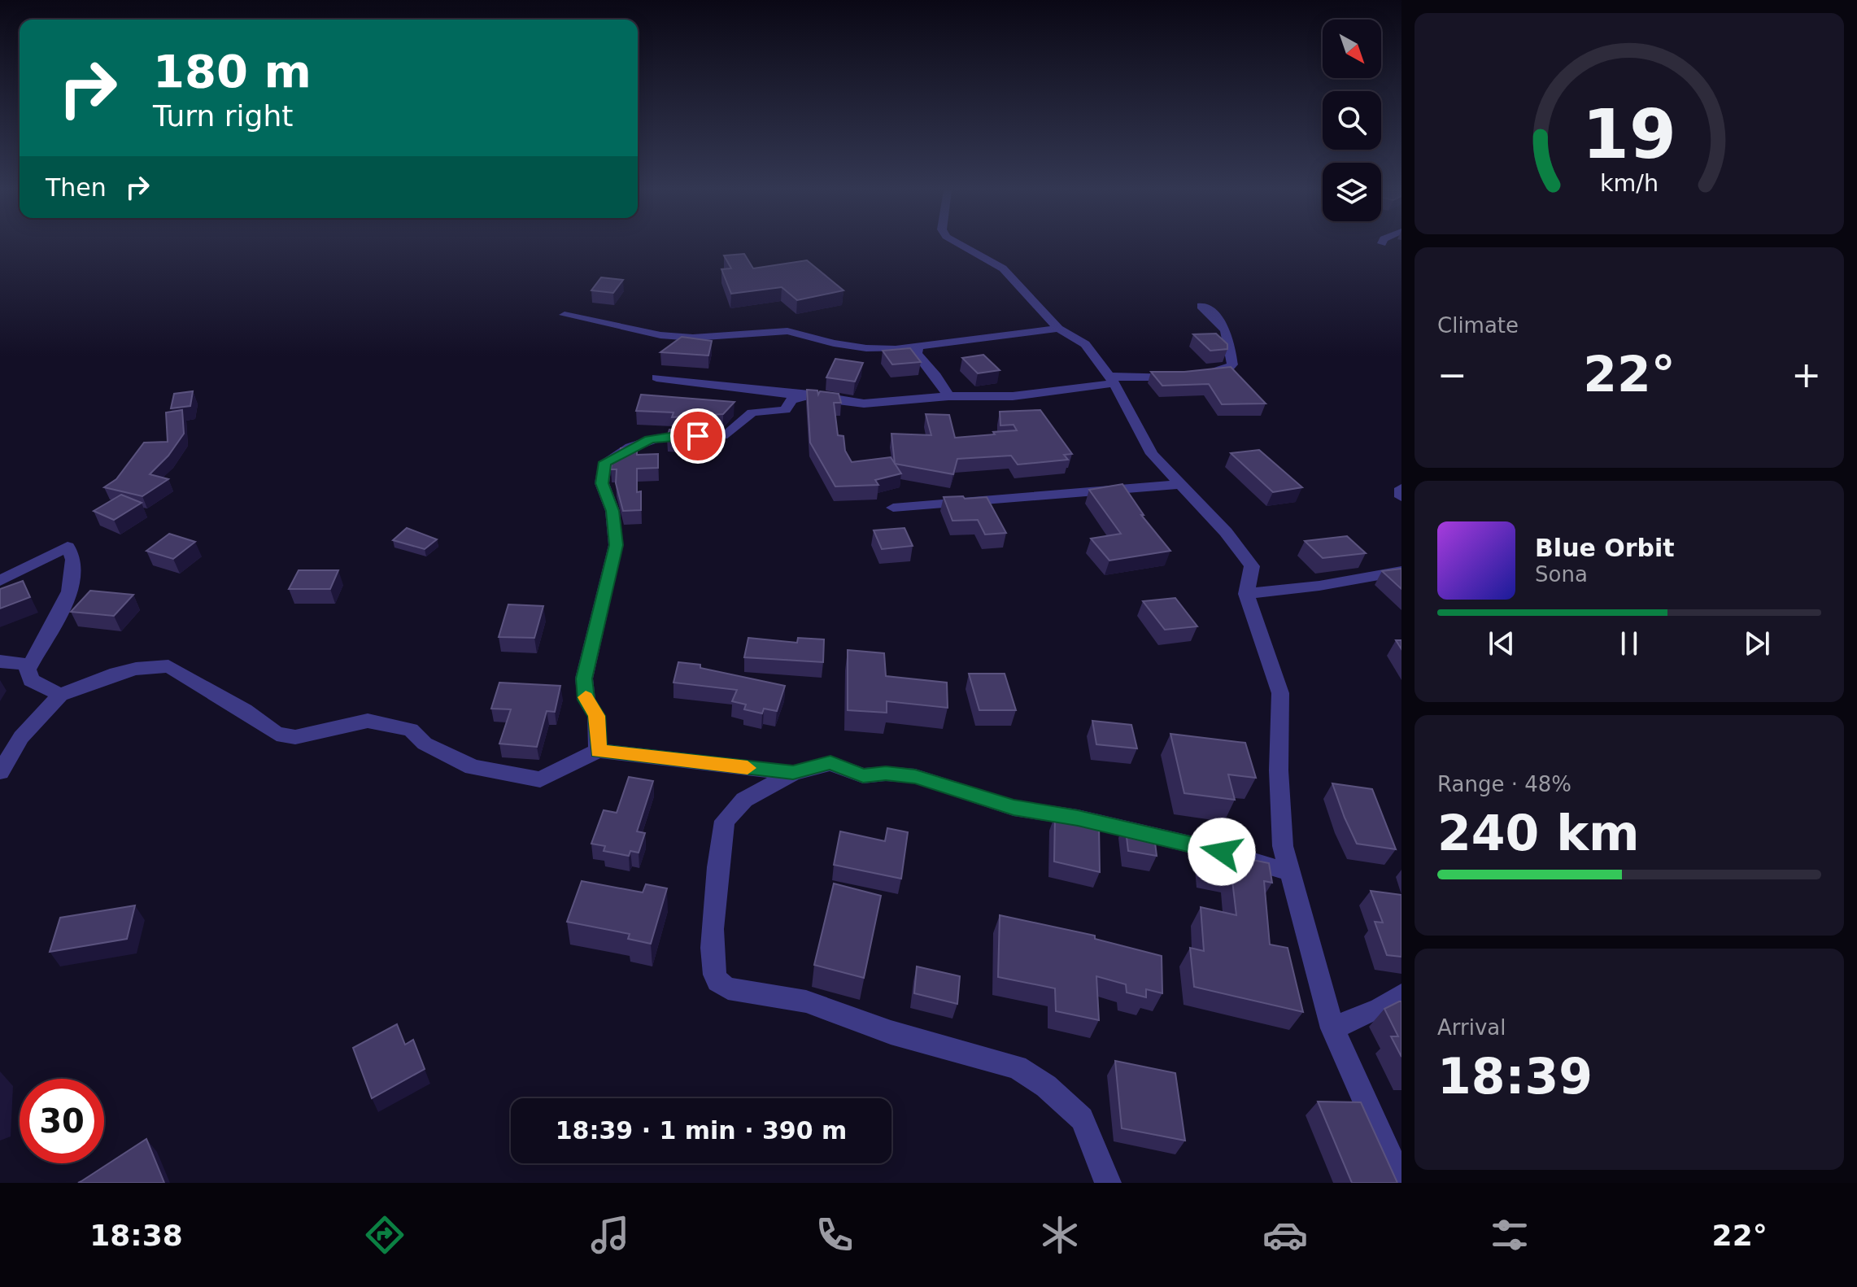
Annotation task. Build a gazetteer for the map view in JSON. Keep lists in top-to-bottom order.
{
  "north": "bottom right",
  "page": {
    "turn": ["180 m", "Turn right"],
    "then": "Then",
    "tile": [
      "Climate",
      ["Range · 48%", "240 km"],
      ["Arrival", "18:39"]
    ],
    "heat": ["−", "22°", "+"],
    "song": ["Blue Orbit", "Sona"],
    "limit": "30",
    "trip": "18:39 · 1 min · 390 m",
    "tabs": ["18:38", "22°"],
    "gauge": ["19", "km/h"]
  }
}
